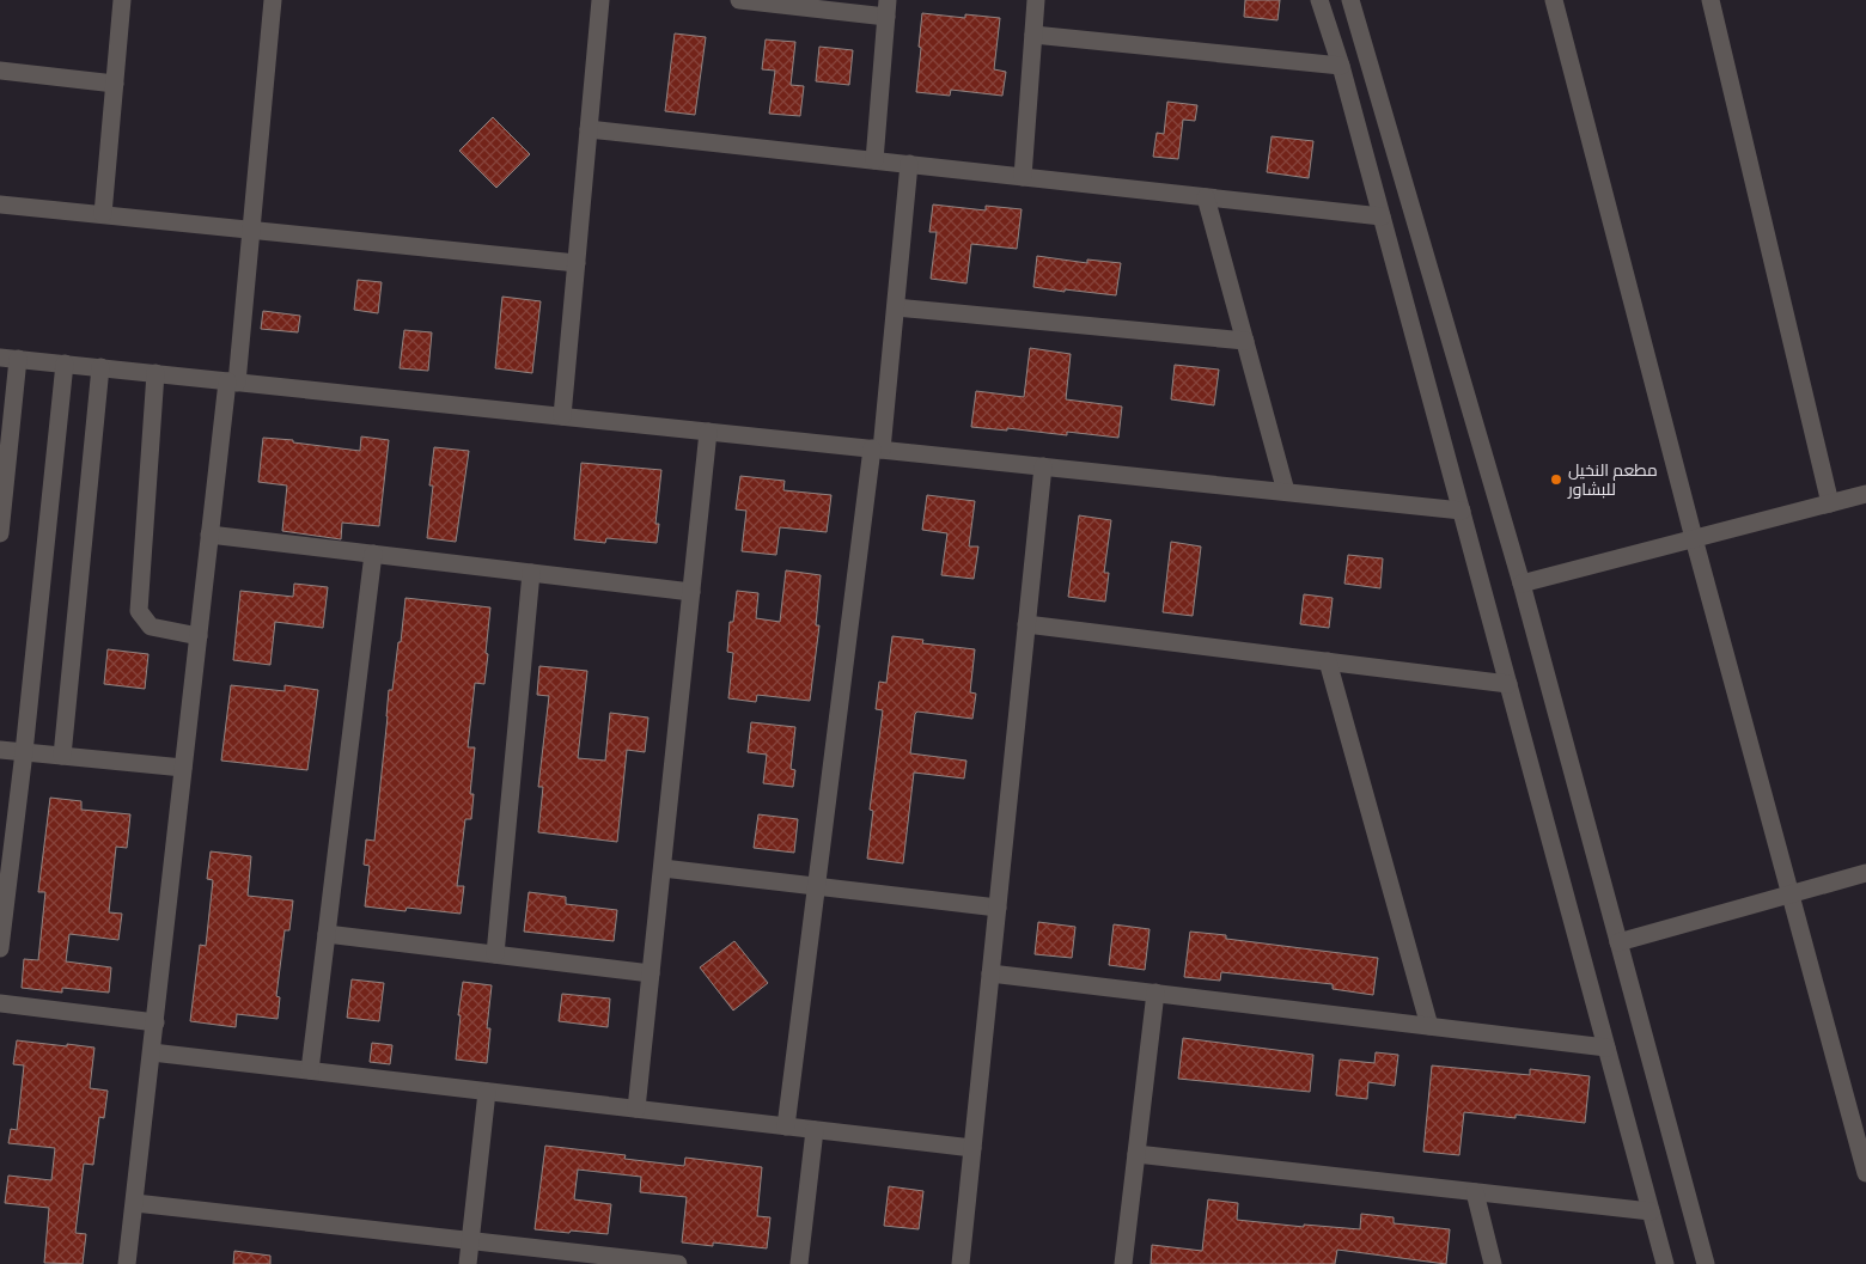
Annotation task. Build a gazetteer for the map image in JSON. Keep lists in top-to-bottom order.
{
  "places": ["مطعم النخيل للبشاور"]
}
